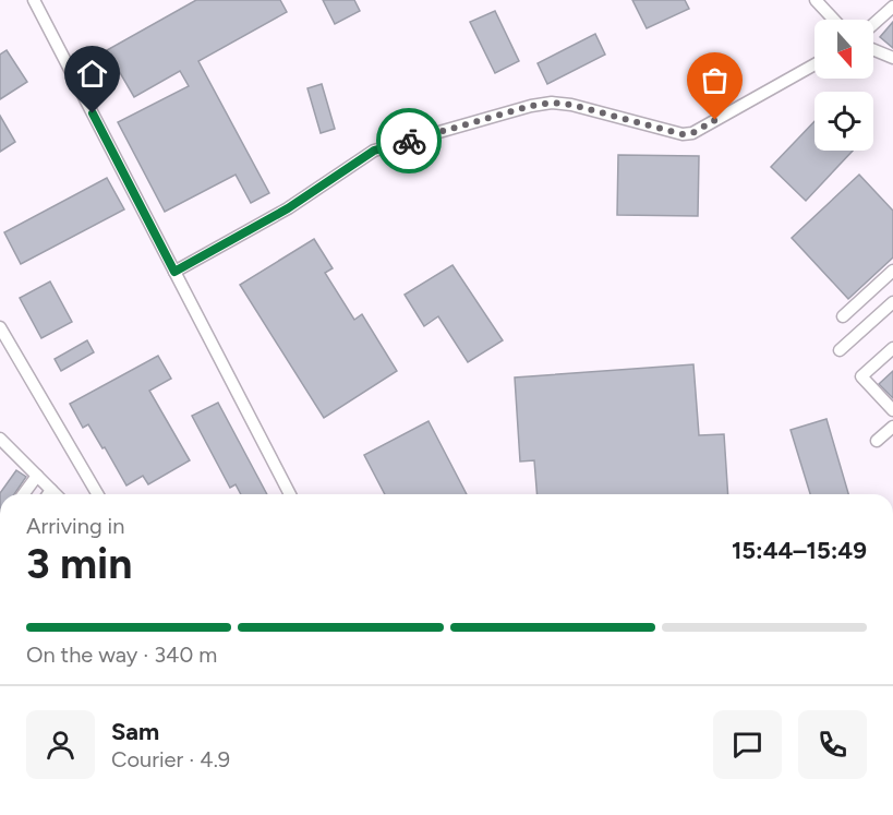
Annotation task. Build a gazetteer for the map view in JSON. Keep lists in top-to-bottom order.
{
  "north": "bottom",
  "page": {
    "heading": ["3 min", "Arriving in", "15:44–15:49"],
    "panel": ["Sam", "Courier · 4.9"],
    "bar": "On the way · 340 m"
  }
}
